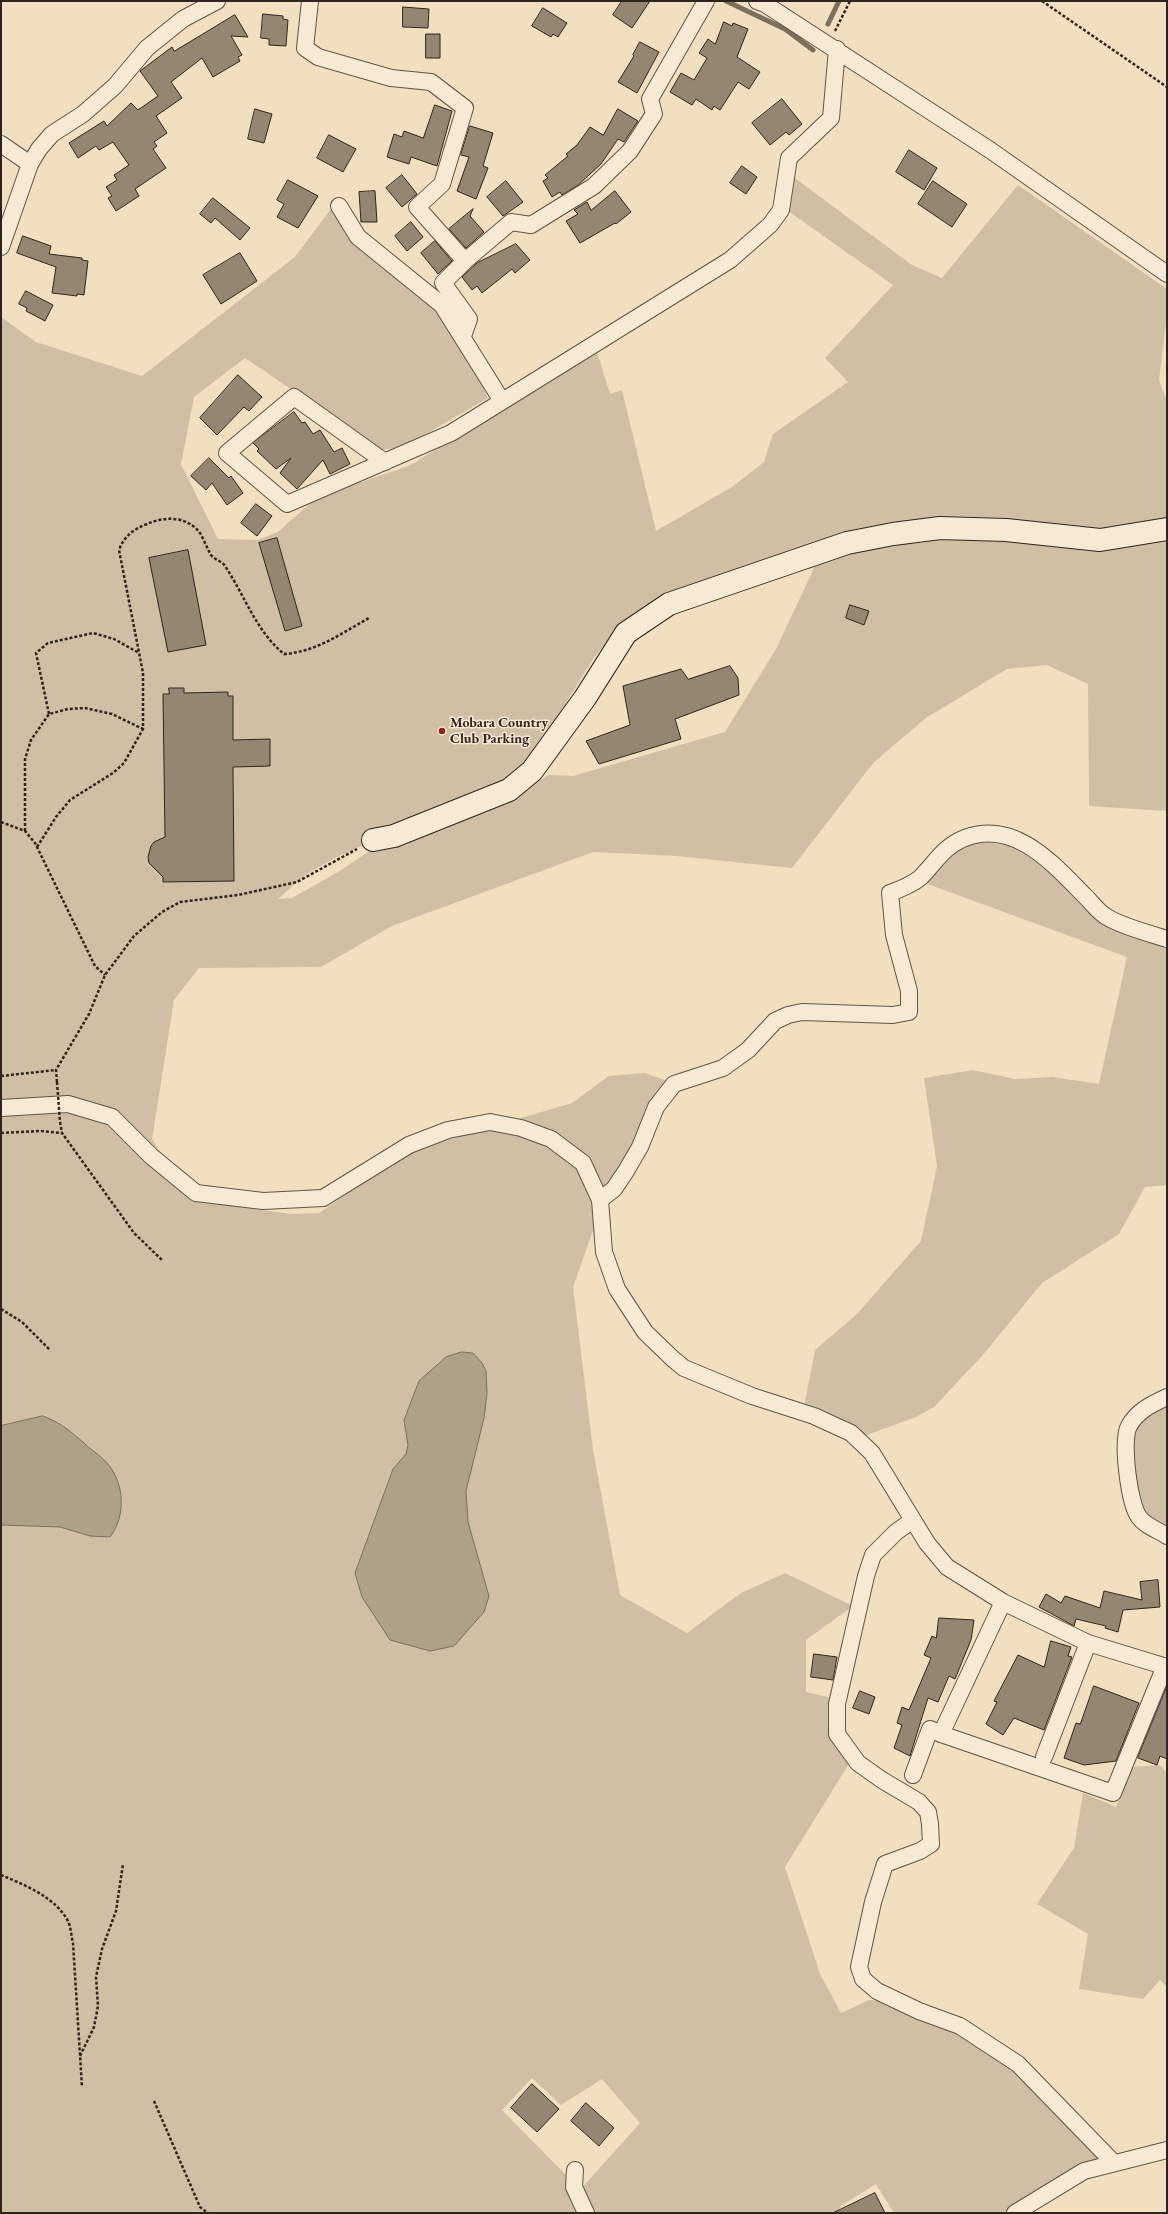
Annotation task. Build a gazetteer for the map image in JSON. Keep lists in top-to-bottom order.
{
  "places": ["Mobara Country Club Parking"]
}
